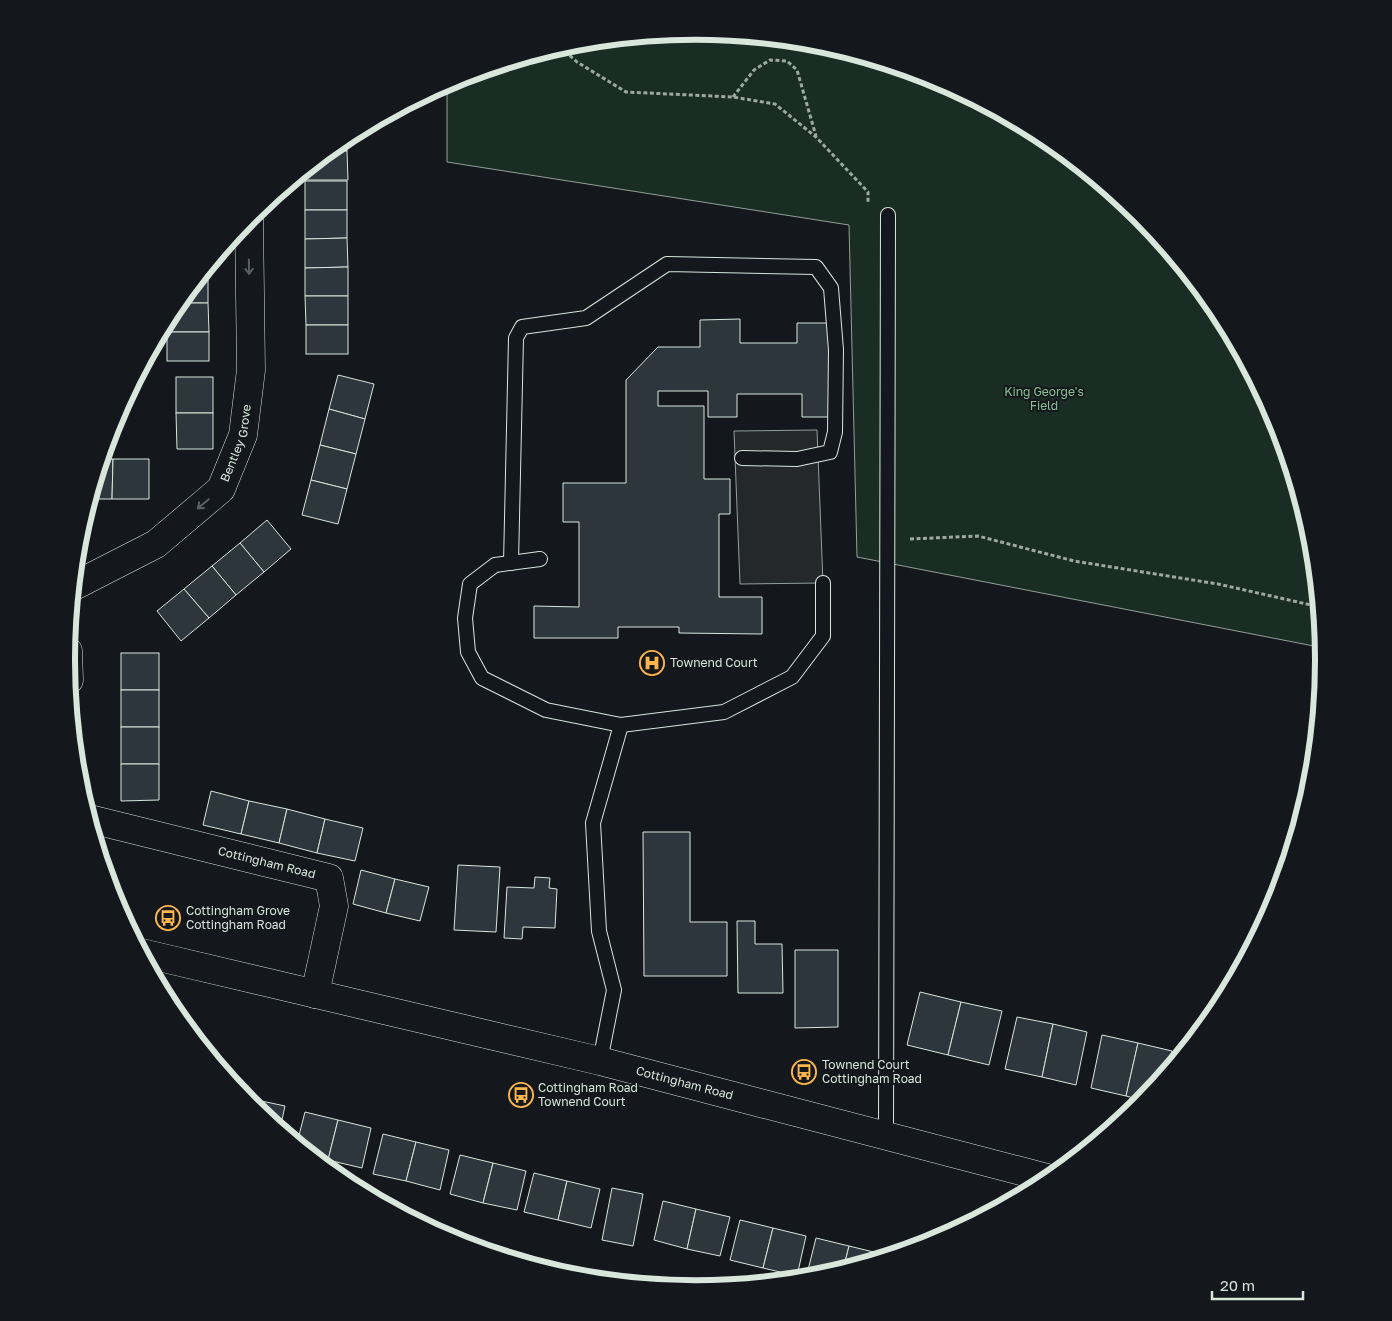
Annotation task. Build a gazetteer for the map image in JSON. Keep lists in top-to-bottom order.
{
  "streets": {
    "main road": ["Bentley Grove", "Cottingham Road"]
  },
  "one_way": ["Bentley Grove"],
  "parks": ["King George's Field"],
  "places": {
    "hospital": ["Townend Court"],
    "bus stop": ["Cottingham Grove Cottingham Road", "Townend Court Cottingham Road", "Cottingham Road Townend Court"]
  },
  "scale_bar": "20 m"
}
